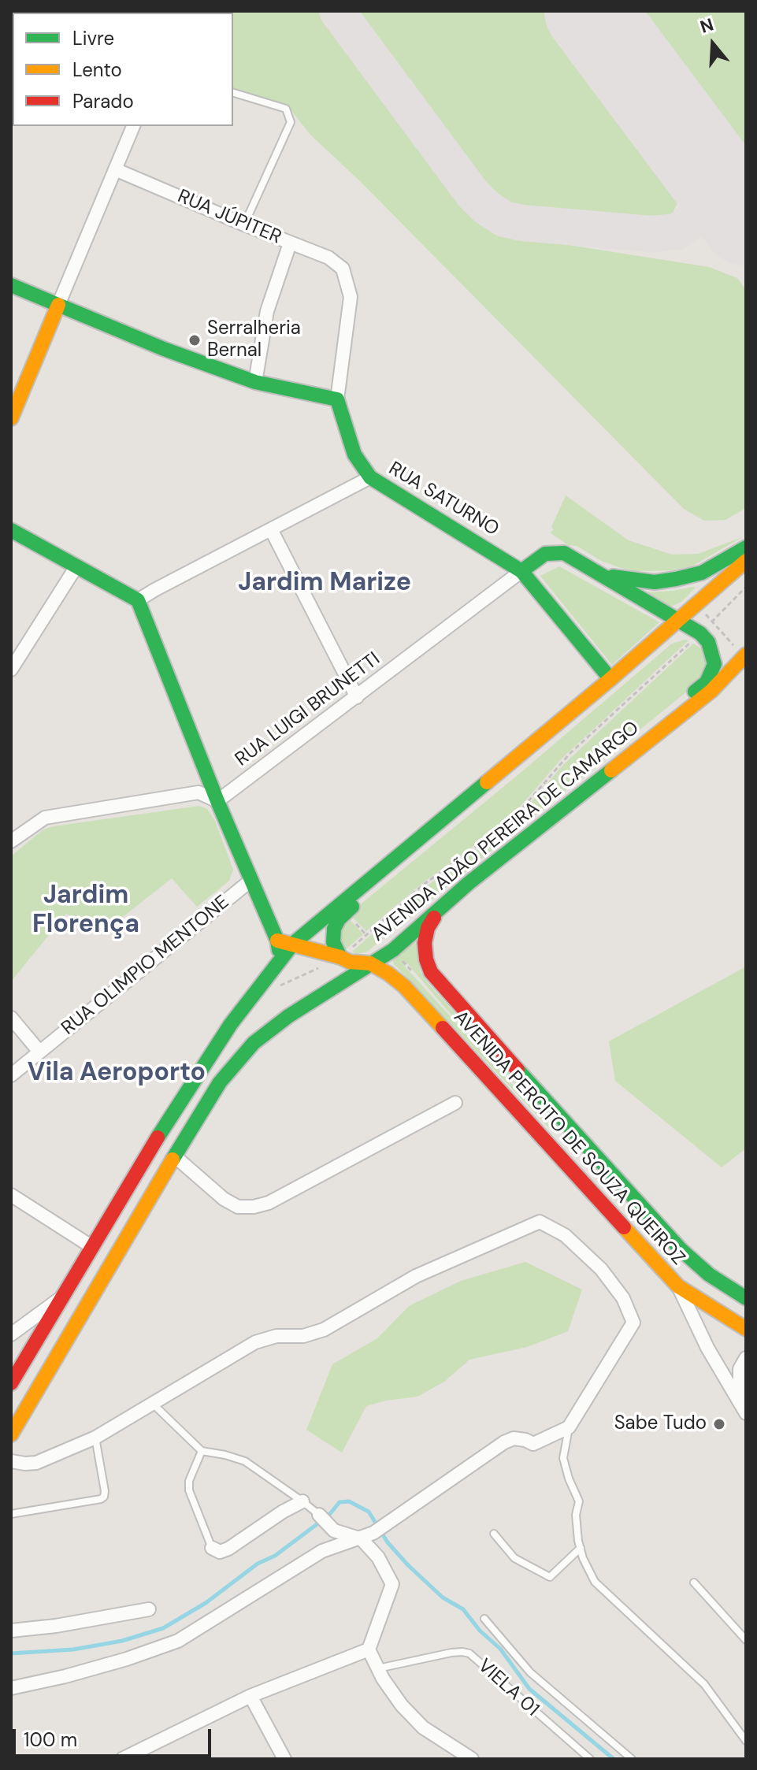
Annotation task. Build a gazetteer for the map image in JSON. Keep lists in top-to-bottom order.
{
  "streets": {
    "main road": [
      "RUA SATURNO",
      "RUA LUIGI BRUNETTI",
      "AVENIDA ADÃO PEREIRA DE CAMARGO",
      "AVENIDA PERCITO DE SOUZA QUEIROZ"
    ],
    "street": ["RUA JÚPITER", "RUA OLIMPIO MENTONE"],
    "lane": ["VIELA 01"]
  },
  "crossings": [
    ["RUA JÚPITER", "RUA SATURNO"],
    ["RUA SATURNO", "RUA LUIGI BRUNETTI"],
    ["AVENIDA ADÃO PEREIRA DE CAMARGO", "AVENIDA PERCITO DE SOUZA QUEIROZ"]
  ],
  "districts": ["Jardim Marize", "Jardim Florença", "Vila Aeroporto"],
  "places": ["Serralheria Bernal", "Sabe Tudo"],
  "legend": ["Livre", "Lento", "Parado"],
  "scale_bar": "100 m",
  "north": "top"
}
